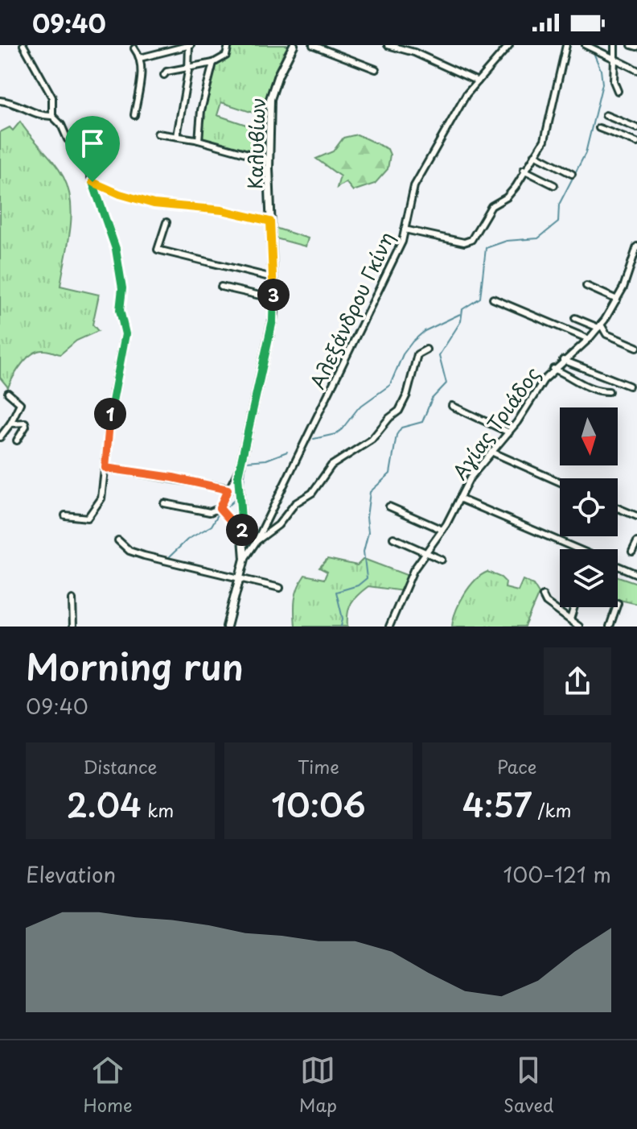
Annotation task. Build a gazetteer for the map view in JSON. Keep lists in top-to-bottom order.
{
  "streets": {
    "main road": ["Καλυβίων"],
    "street": ["Αλεξάνδρου Γκίνη", "Αγίας Τριάδος"]
  },
  "crossings": [
    ["Καλυβίων", "Αλεξάνδρου Γκίνη"]
  ],
  "north": "bottom",
  "page": {
    "status": "09:40",
    "pins": ["3", "1", "2"],
    "heading": ["Morning run", "09:40"],
    "stats": [
      ["Distance", "2.04 km"],
      ["Time", "10:06"],
      ["Pace", "4:57 /km"]
    ],
    "chart": ["Elevation", "100–121 m"],
    "tabs": ["Home", "Map", "Saved"]
  }
}
